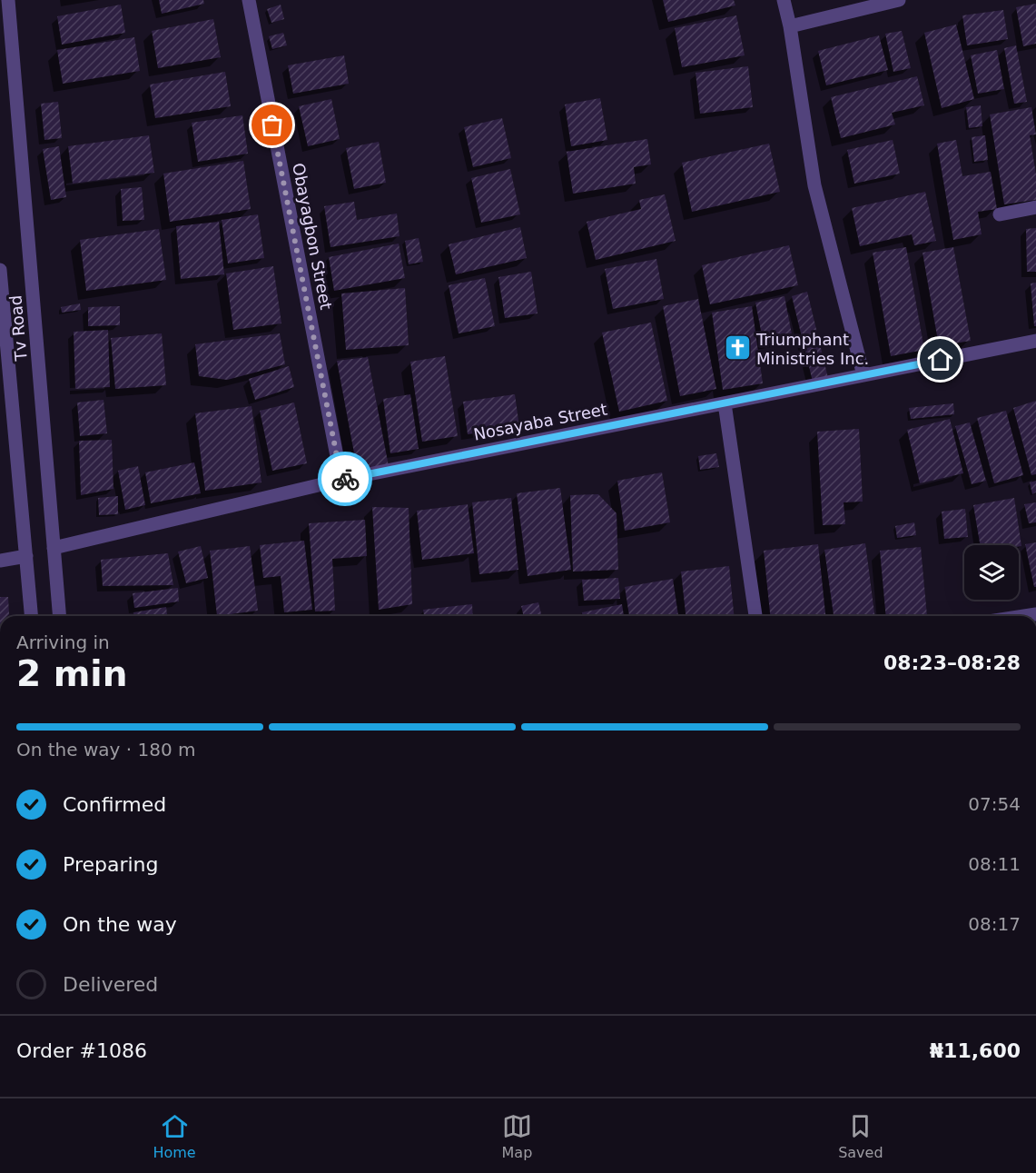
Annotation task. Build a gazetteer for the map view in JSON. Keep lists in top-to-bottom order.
{
  "streets": {
    "street": ["Obayagbon Street", "Tv Road", "Nosayaba Street"]
  },
  "crossings": [
    ["Obayagbon Street", "Nosayaba Street"],
    ["Tv Road", "Nosayaba Street"]
  ],
  "places": {
    "church": ["Triumphant Ministries Inc."]
  },
  "page": {
    "heading": ["2 min", "Arriving in", "08:23–08:28"],
    "panel": ["Order #1086", "₦11,600"],
    "bar": "On the way · 180 m",
    "list": [
      ["Confirmed", "07:54"],
      ["Preparing", "08:11"],
      ["On the way", "08:17"],
      "Delivered"
    ],
    "tabs": ["Home", "Map", "Saved"]
  }
}
